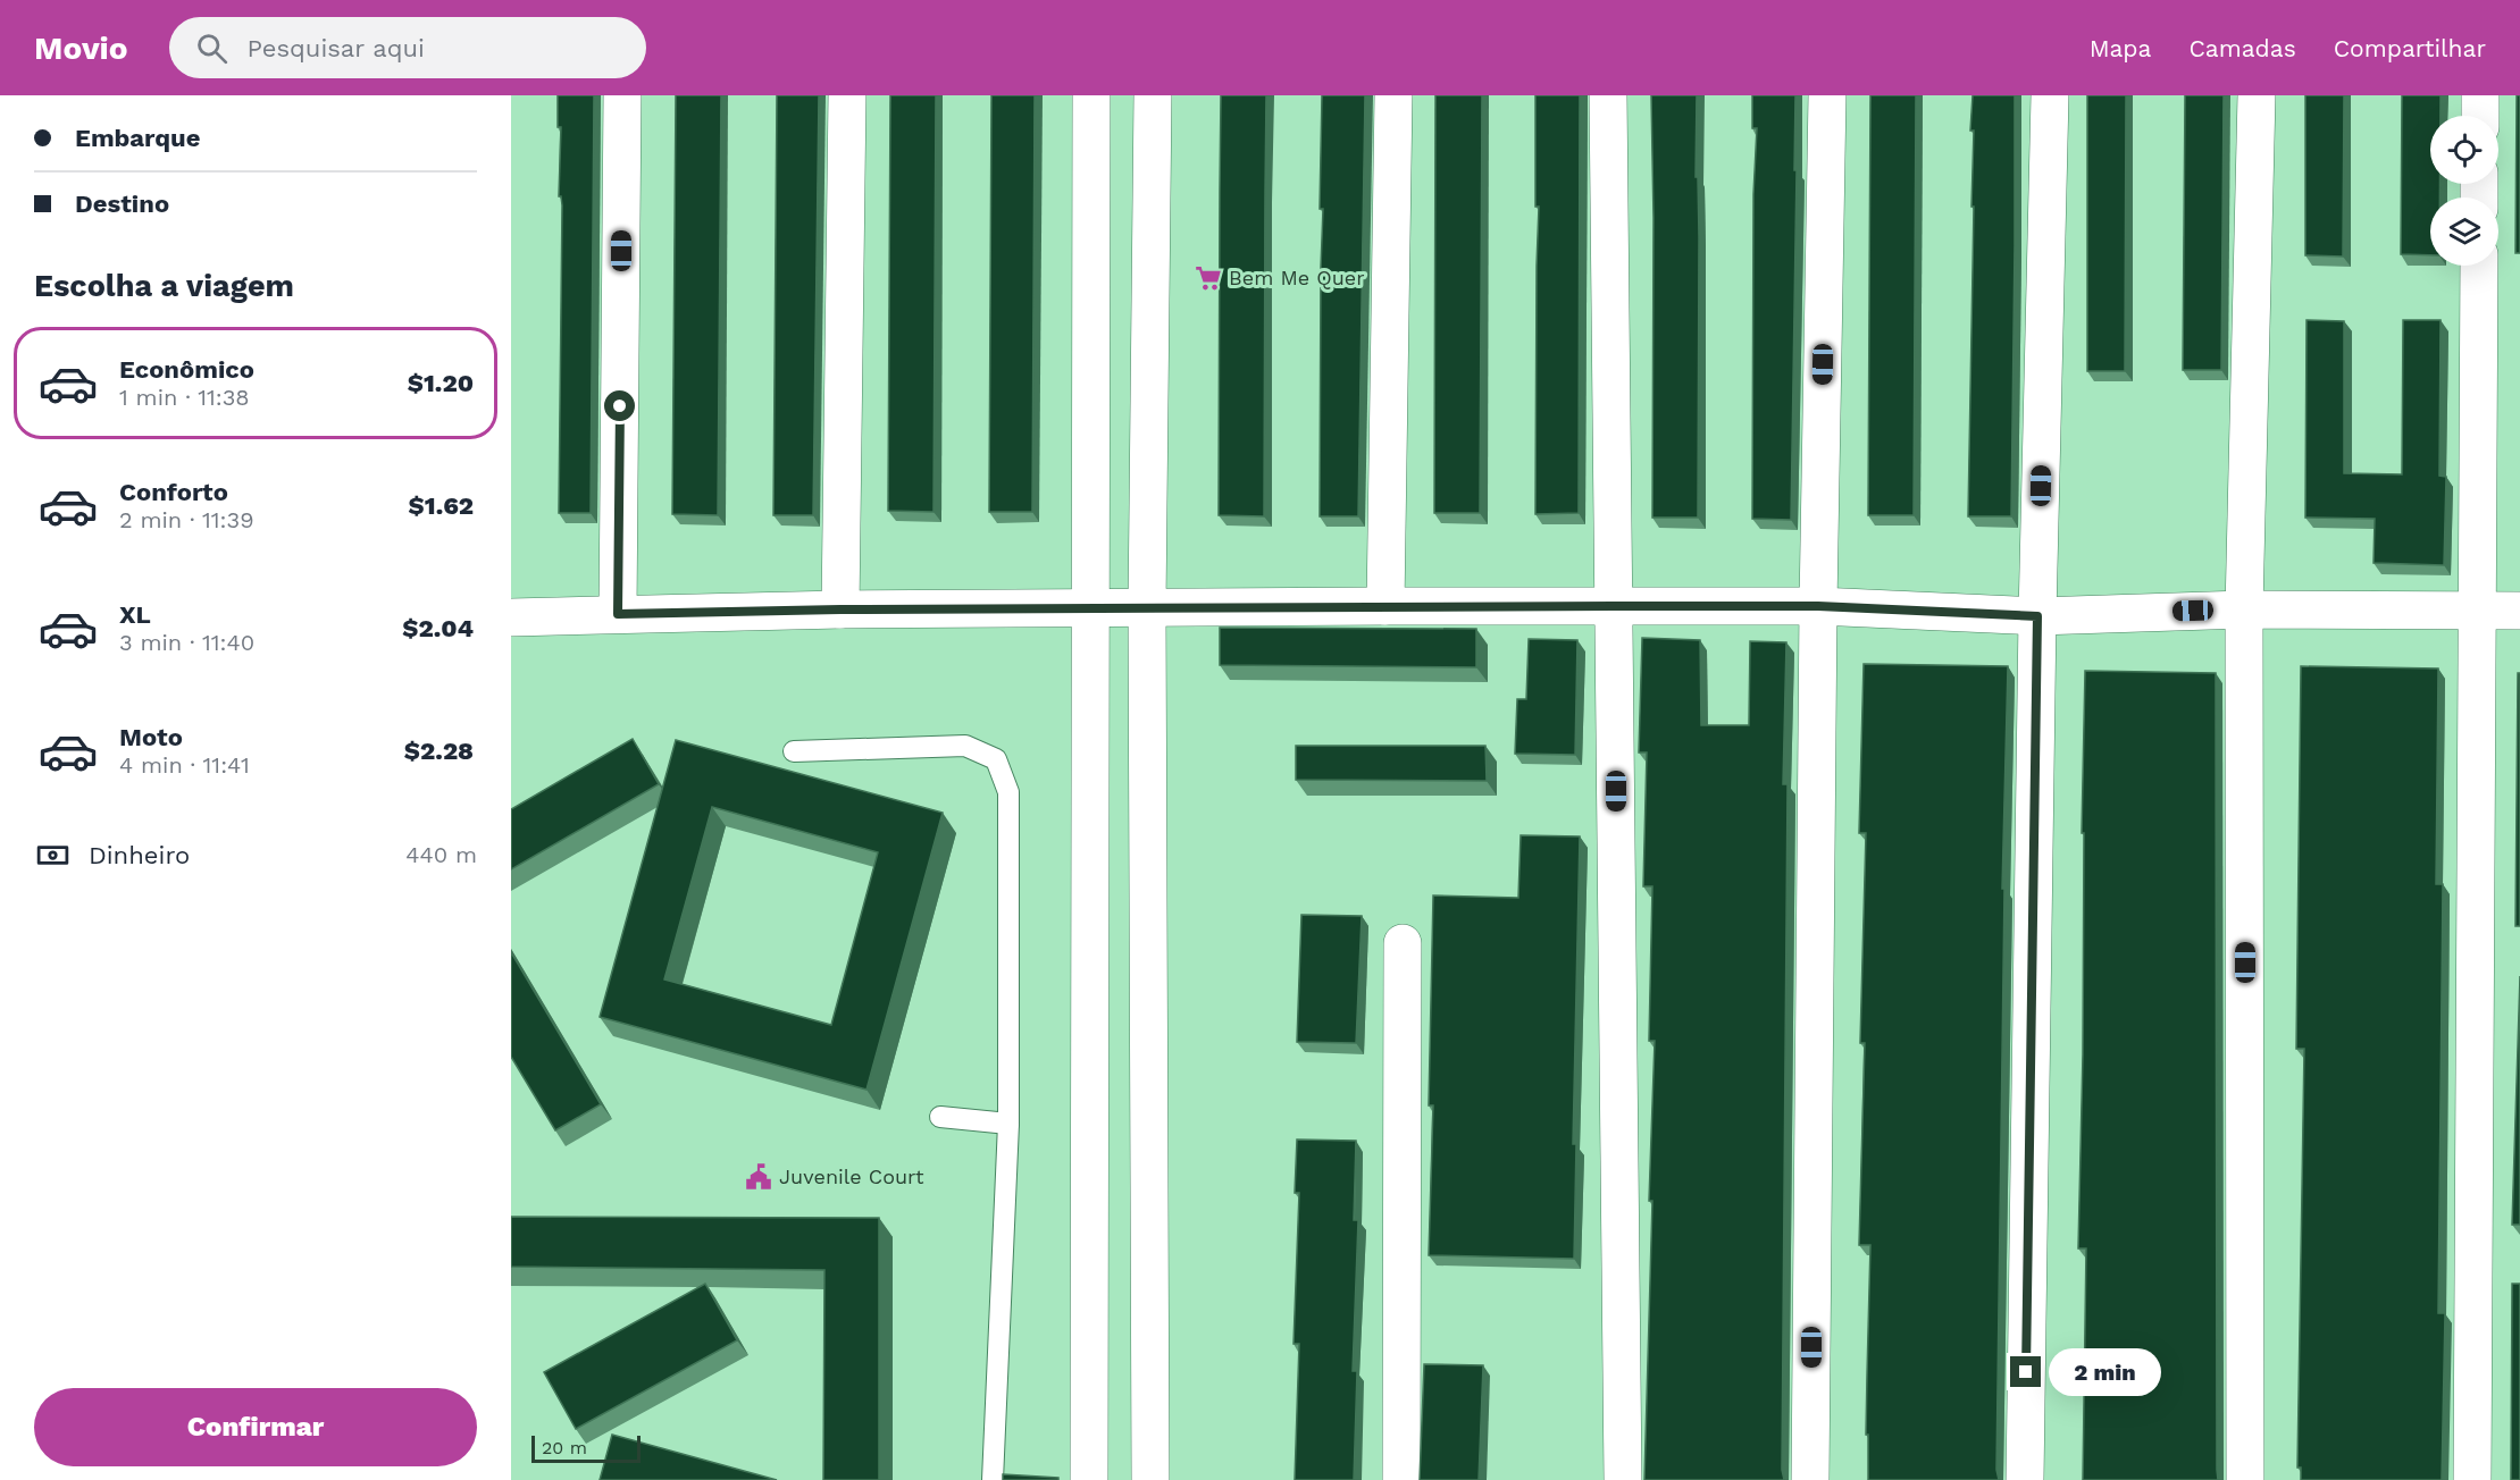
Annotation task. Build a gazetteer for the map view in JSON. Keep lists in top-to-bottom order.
{
  "places": {
    "supermarket": ["Bem Me Quer"],
    "public building": ["Juvenile Court"]
  },
  "scale_bar": "20 m",
  "page": {
    "header": "Movio",
    "search": "Pesquisar aqui",
    "nav": ["Mapa", "Camadas", "Compartilhar"],
    "banner": ["Embarque", "Destino"],
    "heading": "Escolha a viagem",
    "list": [
      {
        "name": "Econômico",
        "note": "1 min · 11:38",
        "value": "$1.20"
      },
      {
        "name": "Conforto",
        "note": "2 min · 11:39",
        "value": "$1.62"
      },
      {
        "name": "XL",
        "note": "3 min · 11:40",
        "value": "$2.04"
      },
      {
        "name": "Moto",
        "note": "4 min · 11:41",
        "value": "$2.28"
      }
    ],
    "pay": ["Dinheiro", "440 m"],
    "bubble": "2 min",
    "buttons": "Confirmar",
    "scale": "20 m"
  }
}
